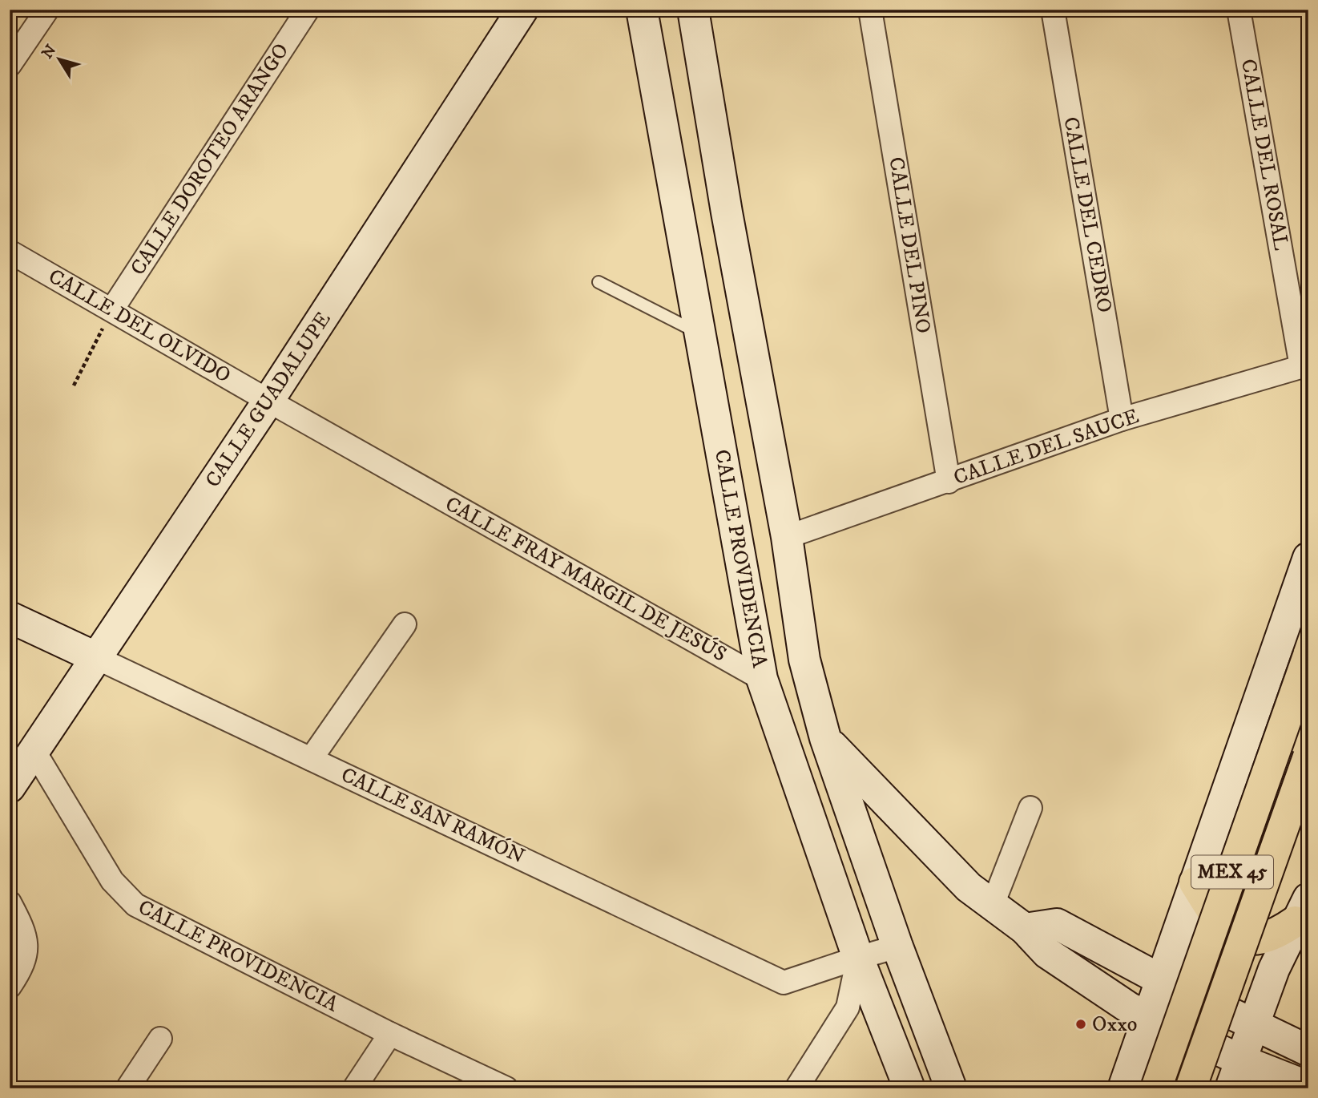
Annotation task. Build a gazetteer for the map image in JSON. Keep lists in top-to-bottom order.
{
  "streets": {
    "main road": ["MEX 45"],
    "street": [
      "CALLE DEL ROSAL",
      "CALLE DOROTEO ARANGO",
      "CALLE DEL CEDRO",
      "CALLE DEL PINO",
      "CALLE DEL OLVIDO",
      "CALLE GUADALUPE",
      "CALLE DEL SAUCE",
      "CALLE PROVIDENCIA",
      "CALLE FRAY MARGIL DE JESÚS",
      "CALLE SAN RAMÓN"
    ]
  },
  "crossings": [
    ["CALLE DEL ROSAL", "CALLE DEL SAUCE"],
    ["CALLE DOROTEO ARANGO", "CALLE DEL OLVIDO"],
    ["CALLE DEL CEDRO", "CALLE DEL SAUCE"],
    ["CALLE DEL PINO", "CALLE DEL SAUCE"],
    ["CALLE DEL OLVIDO", "CALLE GUADALUPE"],
    ["CALLE DEL OLVIDO", "CALLE FRAY MARGIL DE JESÚS"],
    ["CALLE GUADALUPE", "CALLE PROVIDENCIA"],
    ["CALLE GUADALUPE", "CALLE FRAY MARGIL DE JESÚS"],
    ["CALLE GUADALUPE", "CALLE SAN RAMÓN"],
    ["CALLE PROVIDENCIA", "CALLE FRAY MARGIL DE JESÚS"],
    ["CALLE PROVIDENCIA", "CALLE SAN RAMÓN"]
  ],
  "places": ["Oxxo"],
  "north": "top left"
}
